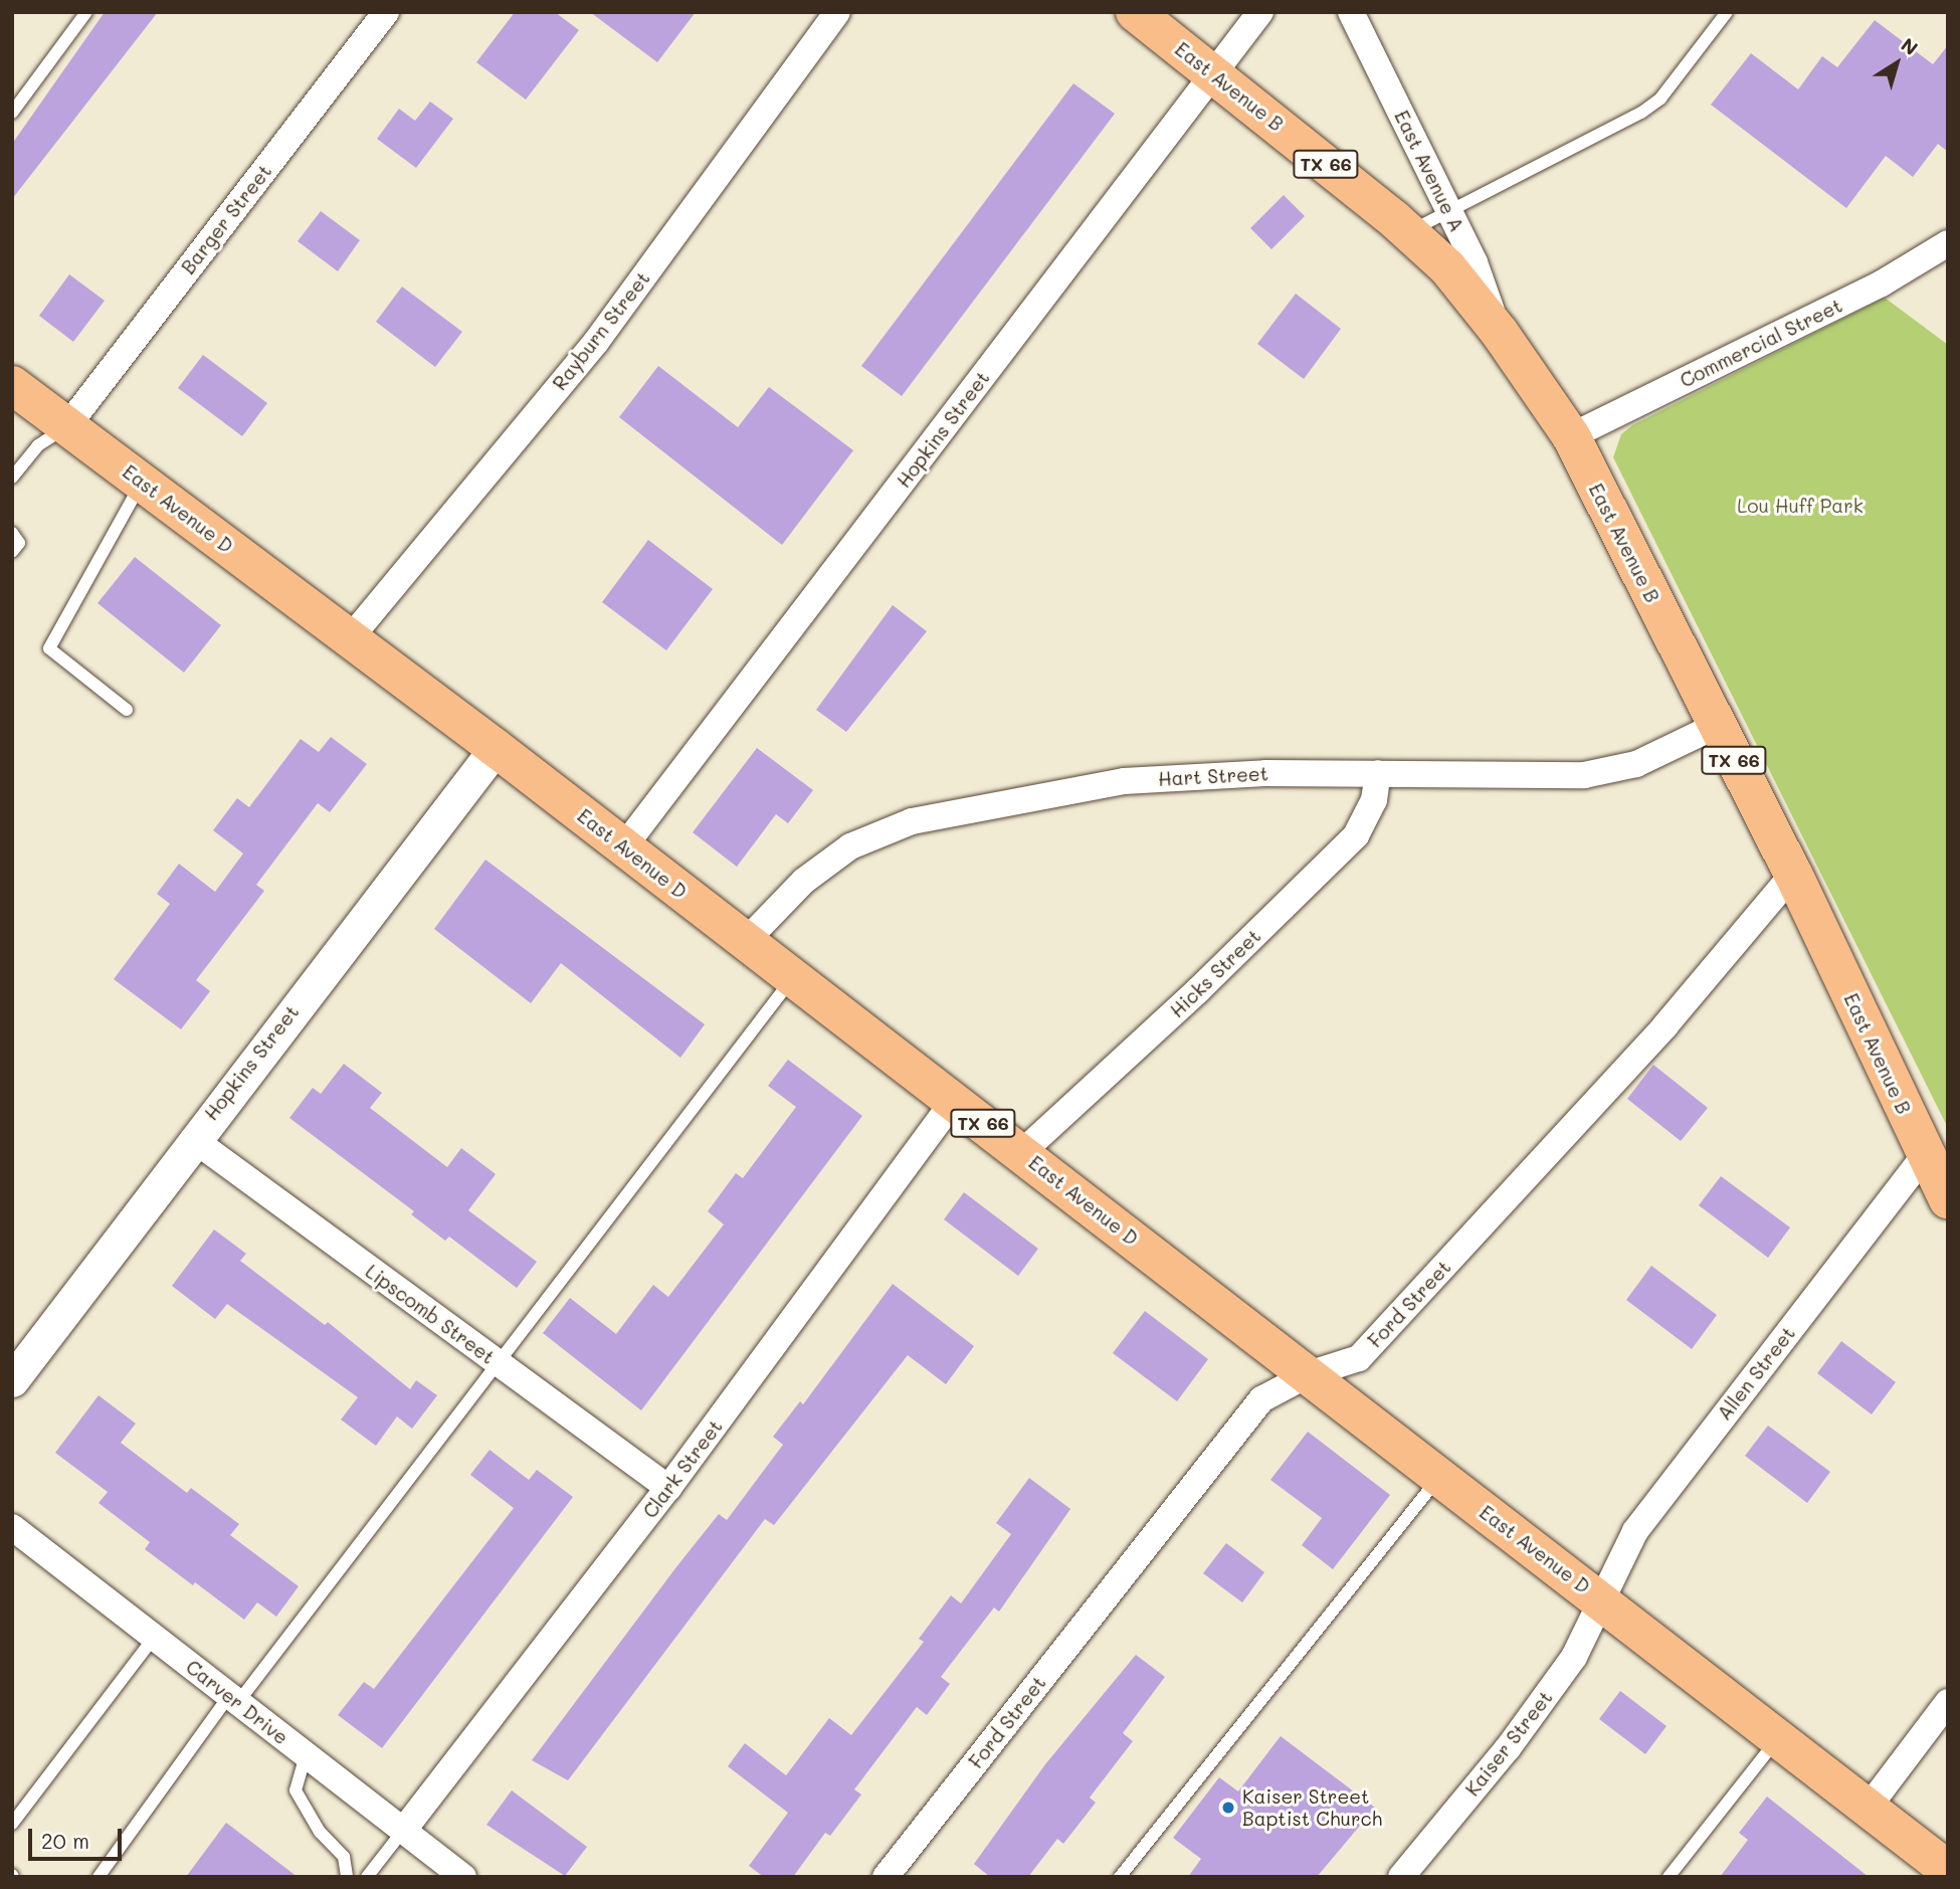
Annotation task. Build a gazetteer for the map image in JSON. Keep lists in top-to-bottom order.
{
  "streets": {
    "main road": ["East Avenue B", "TX 66", "East Avenue D"],
    "street": [
      "East Avenue A",
      "Barger Street",
      "Rayburn Street",
      "Commercial Street",
      "Hopkins Street",
      "Hart Street",
      "Hicks Street",
      "Ford Street",
      "Lipscomb Street",
      "Allen Street",
      "Clark Street",
      "Carver Drive",
      "Kaiser Street"
    ]
  },
  "crossings": [
    ["East Avenue B", "East Avenue A"],
    ["East Avenue B", "Commercial Street"],
    ["East Avenue B", "Hopkins Street"],
    ["East Avenue B", "Hart Street"],
    ["East Avenue B", "Ford Street"],
    ["East Avenue B", "Allen Street"],
    ["Barger Street", "East Avenue D"],
    ["Rayburn Street", "East Avenue D"],
    ["Hopkins Street", "East Avenue D"],
    ["Hopkins Street", "Lipscomb Street"],
    ["East Avenue D", "Hart Street"],
    ["East Avenue D", "Hicks Street"],
    ["East Avenue D", "Ford Street"],
    ["East Avenue D", "Allen Street"],
    ["East Avenue D", "Clark Street"],
    ["East Avenue D", "Kaiser Street"],
    ["Hart Street", "Hicks Street"],
    ["Lipscomb Street", "Clark Street"],
    ["Allen Street", "Kaiser Street"],
    ["Clark Street", "Carver Drive"]
  ],
  "parks": ["Lou Huff Park"],
  "places": ["Kaiser Street Baptist Church"],
  "scale_bar": "20 m",
  "north": "top right"
}
